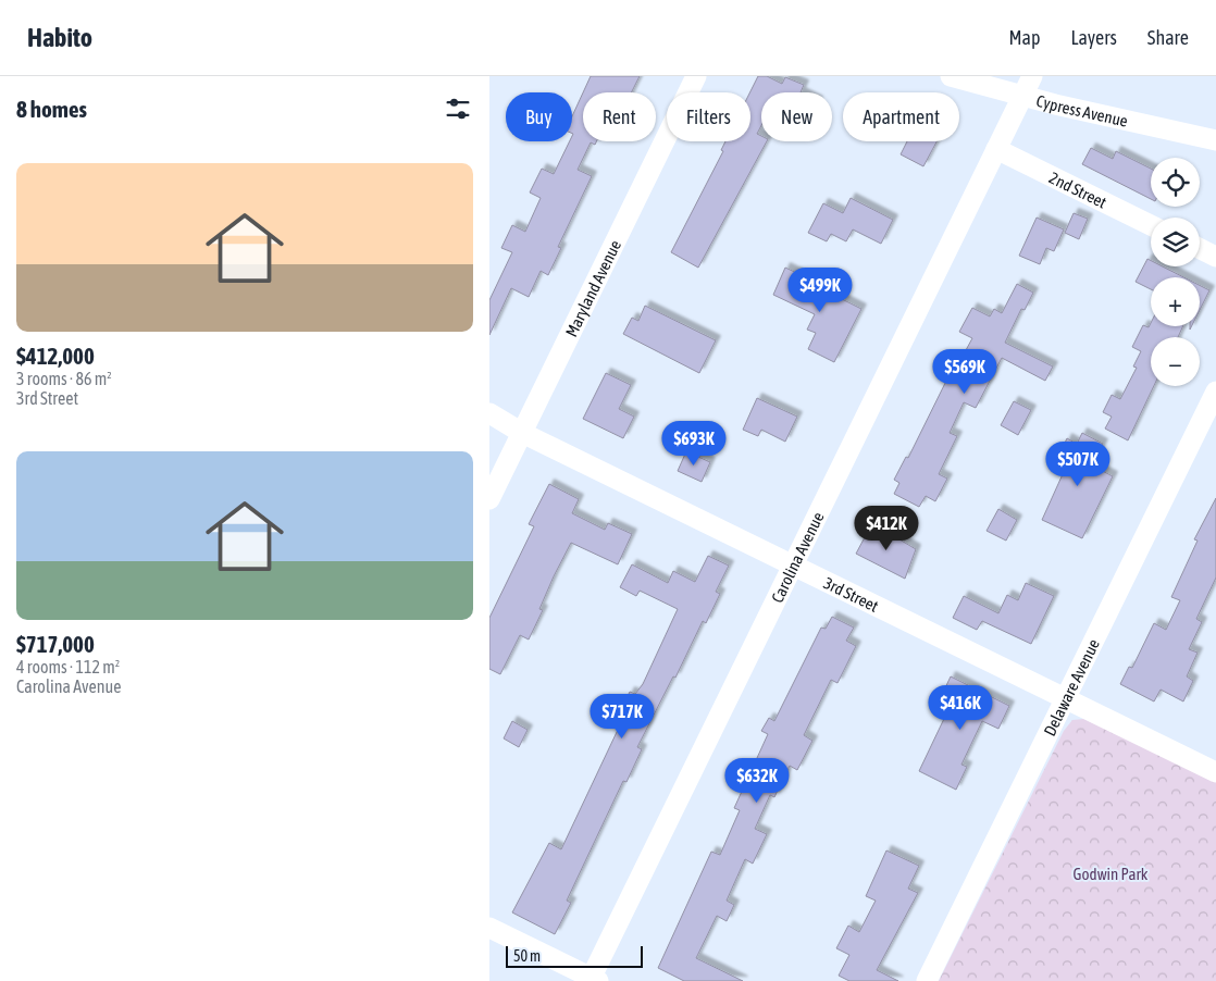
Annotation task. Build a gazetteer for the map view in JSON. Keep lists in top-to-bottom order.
{
  "streets": {
    "street": [
      "Cypress Avenue",
      "2nd Street",
      "Maryland Avenue",
      "Carolina Avenue",
      "3rd Street",
      "Delaware Avenue"
    ]
  },
  "crossings": [
    ["Cypress Avenue", "Carolina Avenue"],
    ["2nd Street", "Carolina Avenue"],
    ["Maryland Avenue", "3rd Street"],
    ["Carolina Avenue", "3rd Street"],
    ["3rd Street", "Delaware Avenue"]
  ],
  "parks": ["Godwin Park"],
  "scale_bar": "50 m",
  "page": {
    "header": "Habito",
    "nav": ["Map", "Layers", "Share"],
    "heading": "8 homes",
    "chip": [
      "Buy",
      "Rent",
      "Filters",
      "New",
      "Apartment"
    ],
    "list": [
      {
        "name": "$412,000",
        "note": "3 rooms · 86 m² · 3rd Street"
      },
      {
        "name": "$717,000",
        "note": "4 rooms · 112 m² · Carolina Avenue"
      }
    ],
    "map_buttons": ["+", "−"],
    "price": [
      "$499K",
      "$569K",
      "$693K",
      "$507K",
      "$412K",
      "$416K",
      "$717K",
      "$632K"
    ],
    "scale": "50 m"
  }
}
